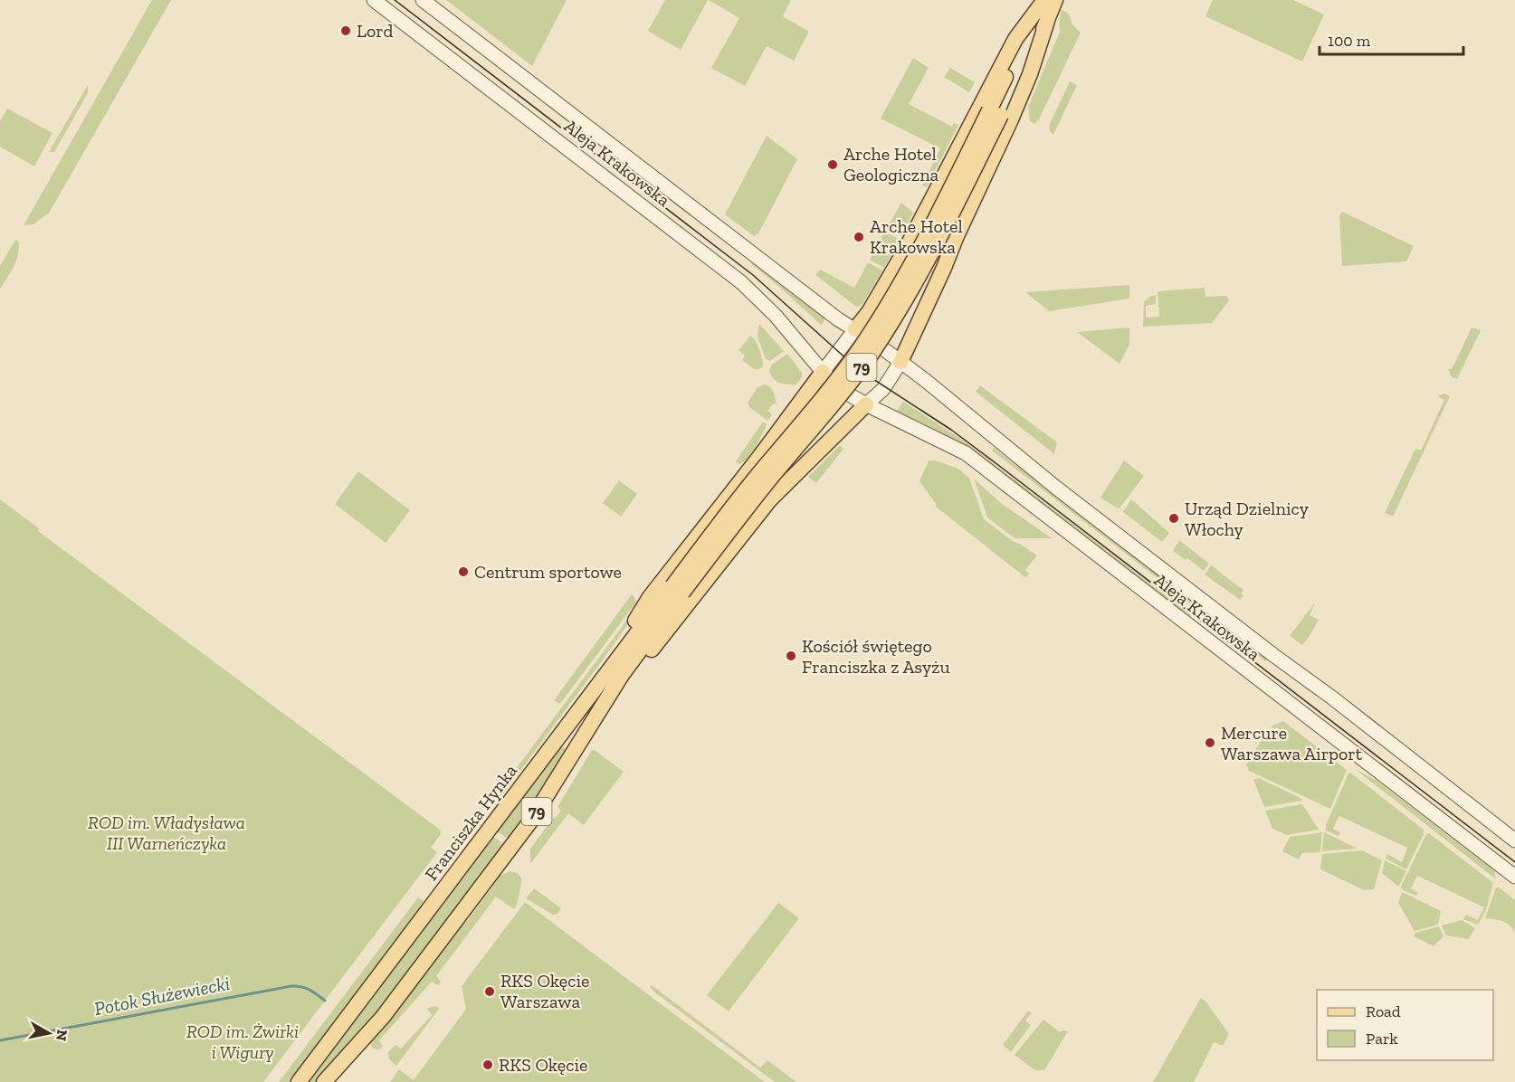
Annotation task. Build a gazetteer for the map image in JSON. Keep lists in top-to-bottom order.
{
  "streets": {
    "main road": ["Aleja Krakowska", "79", "Franciszka Hynka"]
  },
  "crossings": [
    ["79", "Franciszka Hynka"]
  ],
  "water": ["Potok Służewiecki"],
  "parks": ["ROD im. Władysława III Warneńczyka", "ROD im. Żwirki i Wigury"],
  "places": [
    "Lord",
    "Arche Hotel Geologiczna",
    "Arche Hotel Krakowska",
    "Urząd Dzielnicy Włochy",
    "Centrum sportowe",
    "Kościół świętego Franciszka z Asyżu",
    "Mercure Warszawa Airport",
    "RKS Okęcie Warszawa",
    "RKS Okęcie"
  ],
  "legend": ["Road", "Park"],
  "scale_bar": "100 m",
  "north": "right"
}
